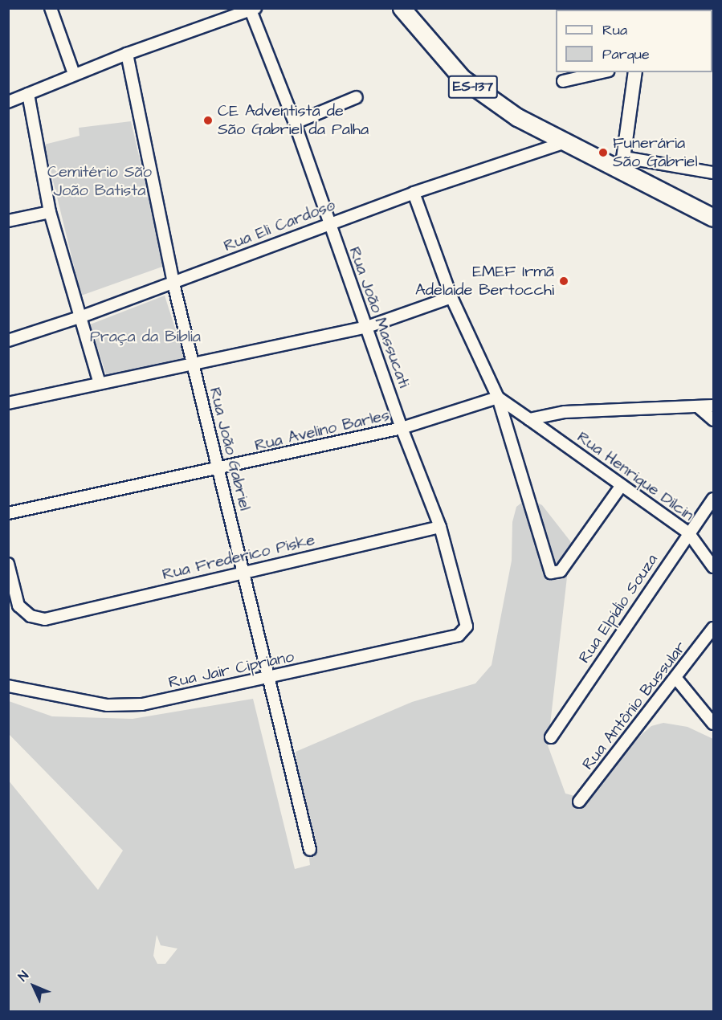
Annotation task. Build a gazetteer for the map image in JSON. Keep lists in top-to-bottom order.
{
  "streets": {
    "main road": ["ES-137"],
    "street": [
      "Rua Eli Cardoso",
      "Rua João Massucati",
      "Rua Avelino Barles",
      "Rua João Gabriel",
      "Rua Henrique Dilcin",
      "Rua Frederico Piske",
      "Rua Elpídio Souza",
      "Rua Jair Cipriano",
      "Rua Antônio Bussular"
    ]
  },
  "crossings": [
    ["ES-137", "Rua Eli Cardoso"],
    ["Rua Eli Cardoso", "Rua João Massucati"],
    ["Rua Eli Cardoso", "Rua João Gabriel"],
    ["Rua João Massucati", "Rua Avelino Barles"],
    ["Rua João Massucati", "Rua Frederico Piske"],
    ["Rua João Massucati", "Rua Jair Cipriano"],
    ["Rua Avelino Barles", "Rua João Gabriel"],
    ["Rua Avelino Barles", "Rua Henrique Dilcin"],
    ["Rua João Gabriel", "Rua Frederico Piske"],
    ["Rua João Gabriel", "Rua Jair Cipriano"],
    ["Rua Henrique Dilcin", "Rua Elpídio Souza"]
  ],
  "parks": ["Cemitério São João Batista", "Praça da Bíblia"],
  "places": ["CE Adventista de São Gabriel da Palha", "Funerária São Gabriel", "EMEF Irmã Adelaide Bertocchi"],
  "legend": ["Rua", "Parque"],
  "north": "top left"
}
